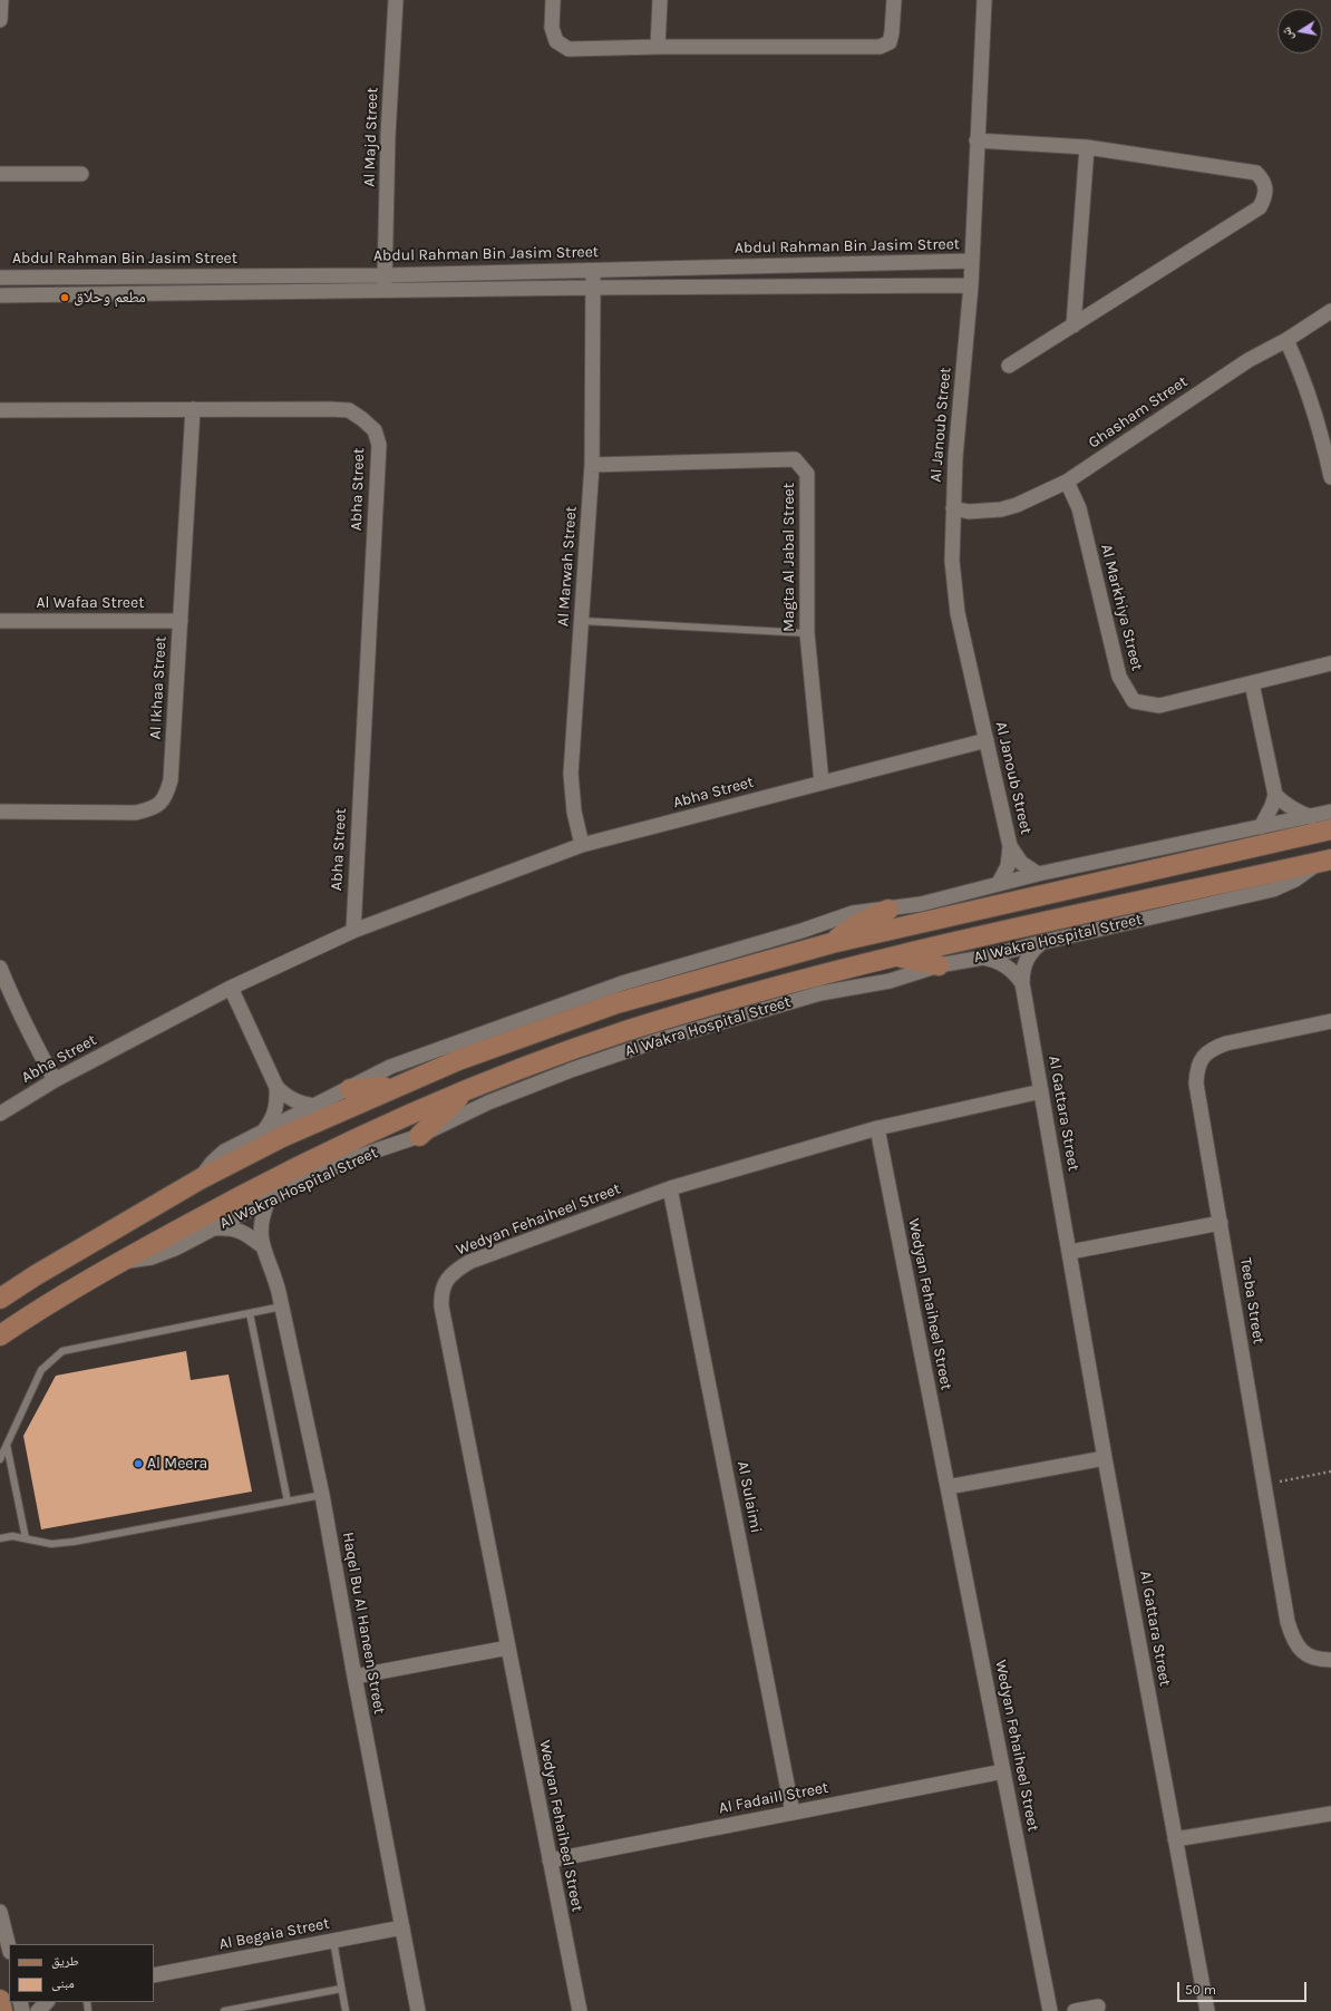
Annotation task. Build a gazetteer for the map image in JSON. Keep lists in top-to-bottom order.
{
  "streets": {
    "street": [
      "Al Majd Street",
      "Abdul Rahman Bin Jasim Street",
      "Ghasham Street",
      "Al Janoub Street",
      "Abha Street",
      "Magta Al Jabal Street",
      "Al Marwah Street",
      "Al Wafaa Street",
      "Al Markhiya Street",
      "Al Ikhaa Street",
      "Al Wakra Hospital Street",
      "Al Gattara Street",
      "Wedyan Fehaiheel Street",
      "Teeba Street",
      "Al Sulaimi",
      "Haqel Bu Al Haneen Street",
      "Al Fadaill Street",
      "Al Begaia Street"
    ]
  },
  "crossings": [
    ["Al Majd Street", "Abdul Rahman Bin Jasim Street"],
    ["Abdul Rahman Bin Jasim Street", "Al Janoub Street"],
    ["Abdul Rahman Bin Jasim Street", "Al Marwah Street"],
    ["Ghasham Street", "Al Janoub Street"],
    ["Ghasham Street", "Al Markhiya Street"],
    ["Al Janoub Street", "Abha Street"],
    ["Abha Street", "Magta Al Jabal Street"],
    ["Abha Street", "Al Marwah Street"],
    ["Abha Street", "Al Ikhaa Street"],
    ["Magta Al Jabal Street", "Al Marwah Street"],
    ["Al Wafaa Street", "Al Ikhaa Street"],
    ["Al Wakra Hospital Street", "Al Gattara Street"],
    ["Al Wakra Hospital Street", "Haqel Bu Al Haneen Street"],
    ["Al Gattara Street", "Wedyan Fehaiheel Street"],
    ["Wedyan Fehaiheel Street", "Al Sulaimi"],
    ["Wedyan Fehaiheel Street", "Al Fadaill Street"],
    ["Al Sulaimi", "Al Fadaill Street"],
    ["Haqel Bu Al Haneen Street", "Al Begaia Street"]
  ],
  "places": ["مطعم وحلاق", "Al Meera"],
  "legend": ["طريق", "مبنى"],
  "scale_bar": "50 m",
  "north": "left"
}
